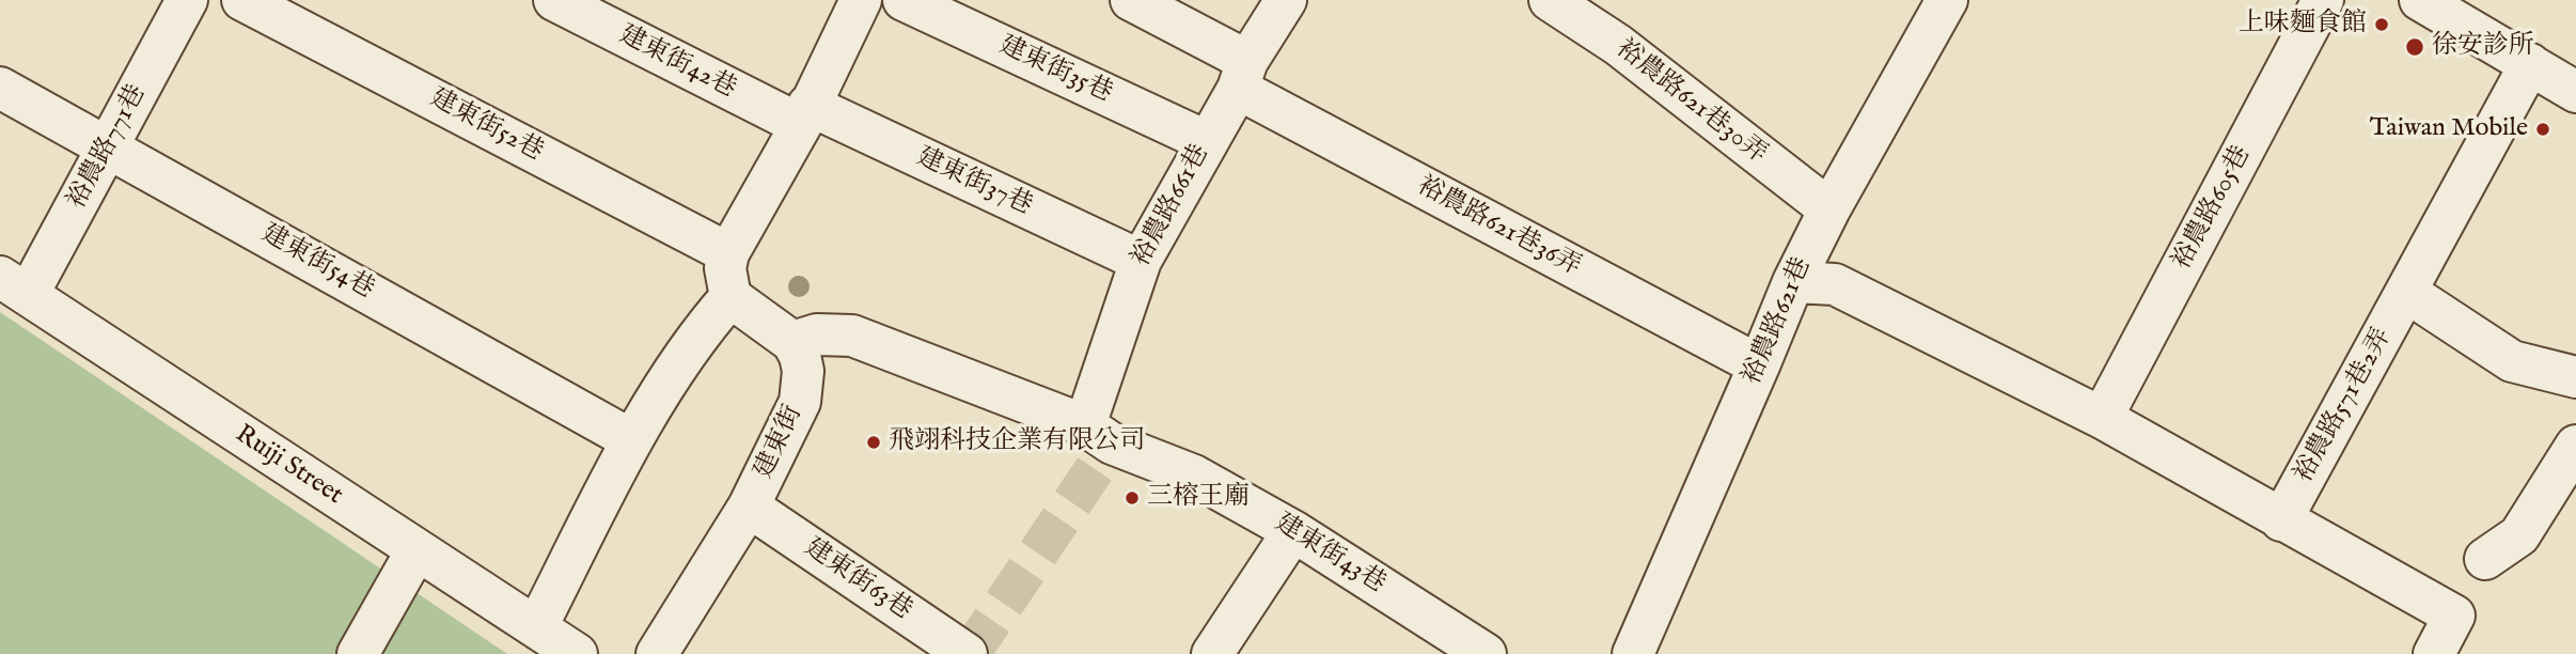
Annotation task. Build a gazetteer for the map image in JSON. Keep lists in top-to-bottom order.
{
  "streets": {
    "street": [
      "建東街42巷",
      "建東街35巷",
      "裕農路621巷30弄",
      "建東街52巷",
      "裕農路771巷",
      "建東街37巷",
      "裕農路661巷",
      "裕農路605巷",
      "裕農路621巷36弄",
      "建東街54巷",
      "裕農路621巷",
      "裕農路571巷2弄",
      "建東街",
      "Ruiji Street",
      "建東街43巷",
      "建東街63巷"
    ]
  },
  "crossings": [
    ["建東街42巷", "建東街37巷"],
    ["建東街35巷", "裕農路661巷"],
    ["裕農路621巷30弄", "裕農路621巷"],
    ["裕農路771巷", "建東街54巷"],
    ["裕農路771巷", "Ruiji Street"],
    ["建東街37巷", "裕農路661巷"],
    ["裕農路661巷", "裕農路621巷36弄"],
    ["裕農路661巷", "建東街43巷"],
    ["裕農路621巷36弄", "裕農路621巷"],
    ["建東街", "建東街43巷"],
    ["建東街", "建東街63巷"]
  ],
  "places": [
    "上味麵食館",
    "徐安診所",
    "Taiwan Mobile",
    "飛翊科技企業有限公司",
    "三榕王廟"
  ]
}
